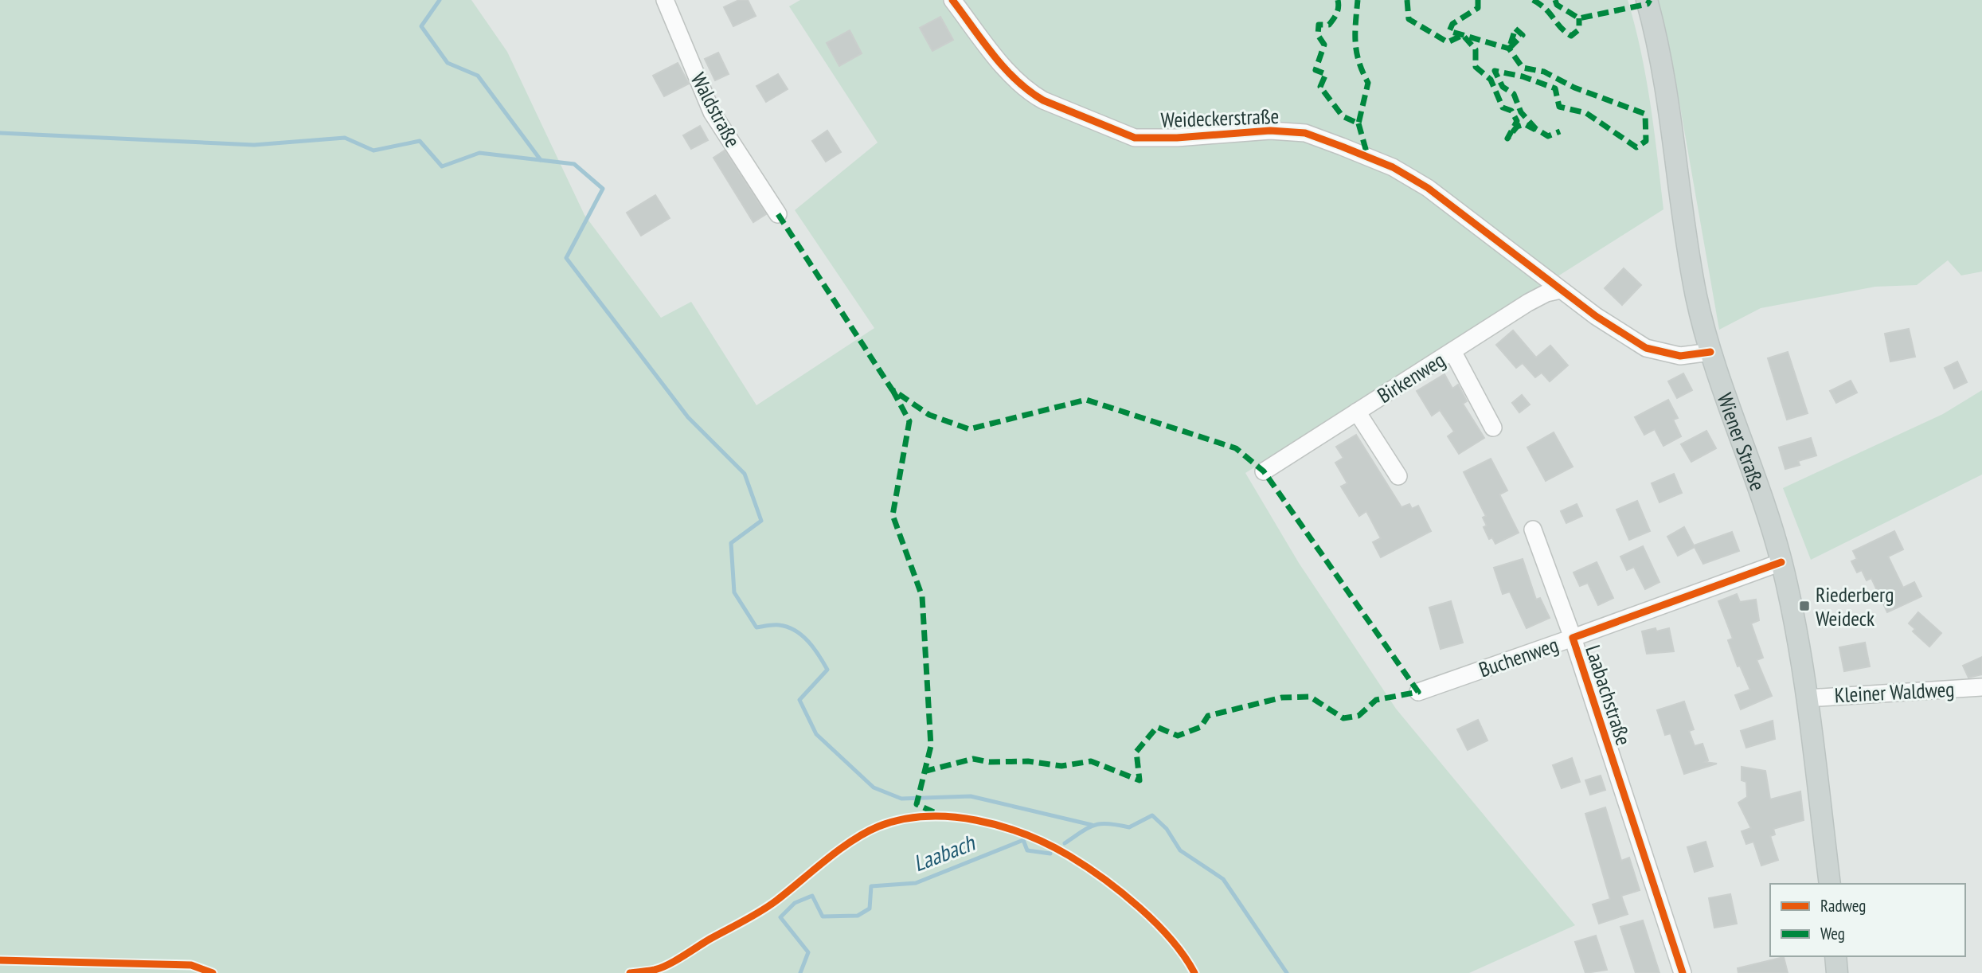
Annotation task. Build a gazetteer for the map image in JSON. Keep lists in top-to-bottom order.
{
  "streets": {
    "main road": ["Wiener Straße"],
    "street": [
      "Waldstraße",
      "Weideckerstraße",
      "Birkenweg",
      "Buchenweg",
      "Kleiner Waldweg",
      "Laabachstraße"
    ]
  },
  "crossings": [
    ["Weideckerstraße", "Birkenweg"],
    ["Weideckerstraße", "Wiener Straße"],
    ["Wiener Straße", "Kleiner Waldweg"],
    ["Wiener Straße", "Laabachstraße"],
    ["Buchenweg", "Laabachstraße"]
  ],
  "water": ["Laabach"],
  "places": {
    "transit": ["Riederberg Weideck"]
  },
  "legend": ["Radweg", "Weg"]
}
